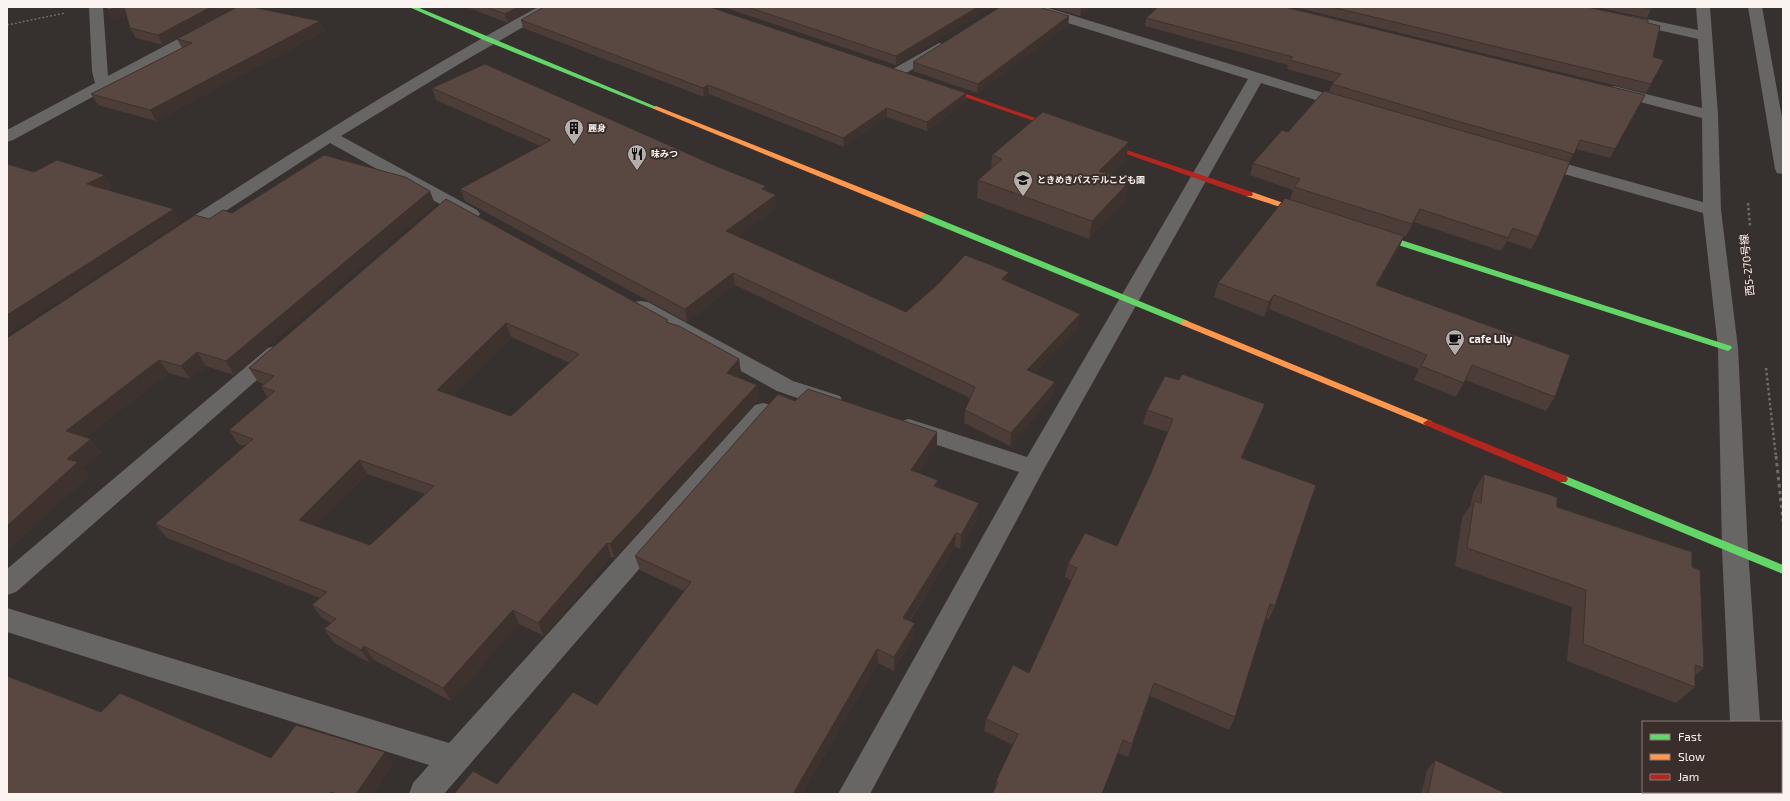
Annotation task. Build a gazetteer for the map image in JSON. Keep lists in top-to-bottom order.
{
  "streets": {
    "path": ["西5-270号線"]
  },
  "places": {
    "building": ["麗身"],
    "restaurant": ["味みつ"],
    "school or university": ["ときめきパステルこども園"],
    "cafe": ["cafe Lily"]
  },
  "legend": ["Fast", "Slow", "Jam"]
}
